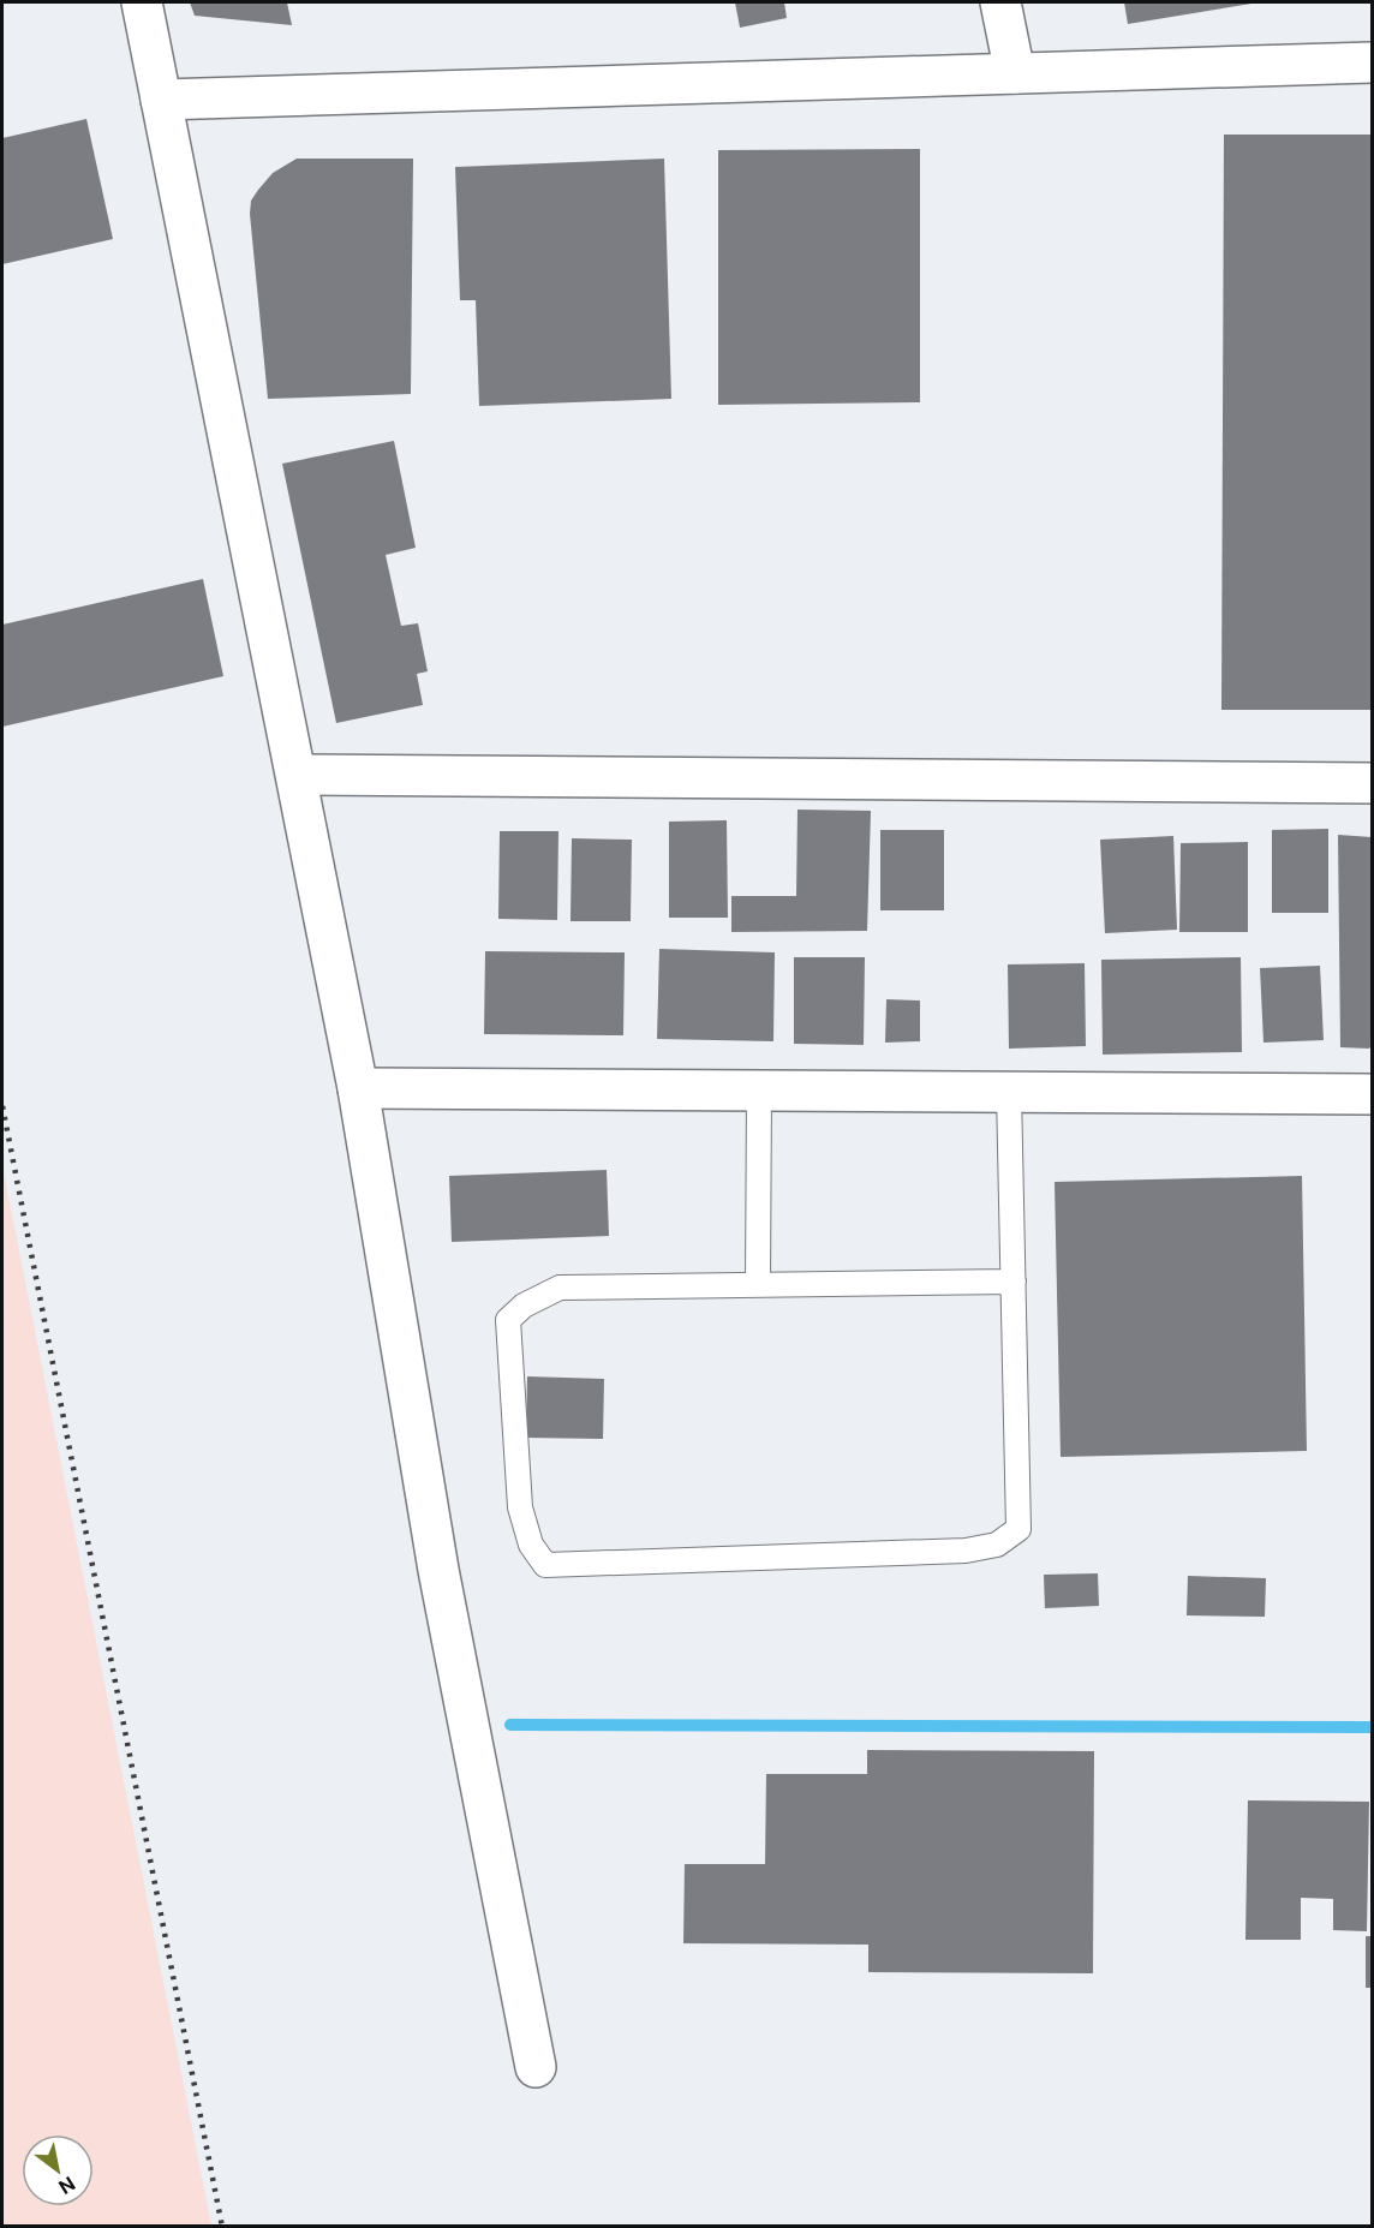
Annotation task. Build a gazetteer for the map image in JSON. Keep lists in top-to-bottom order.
{
  "north": "bottom right"
}
